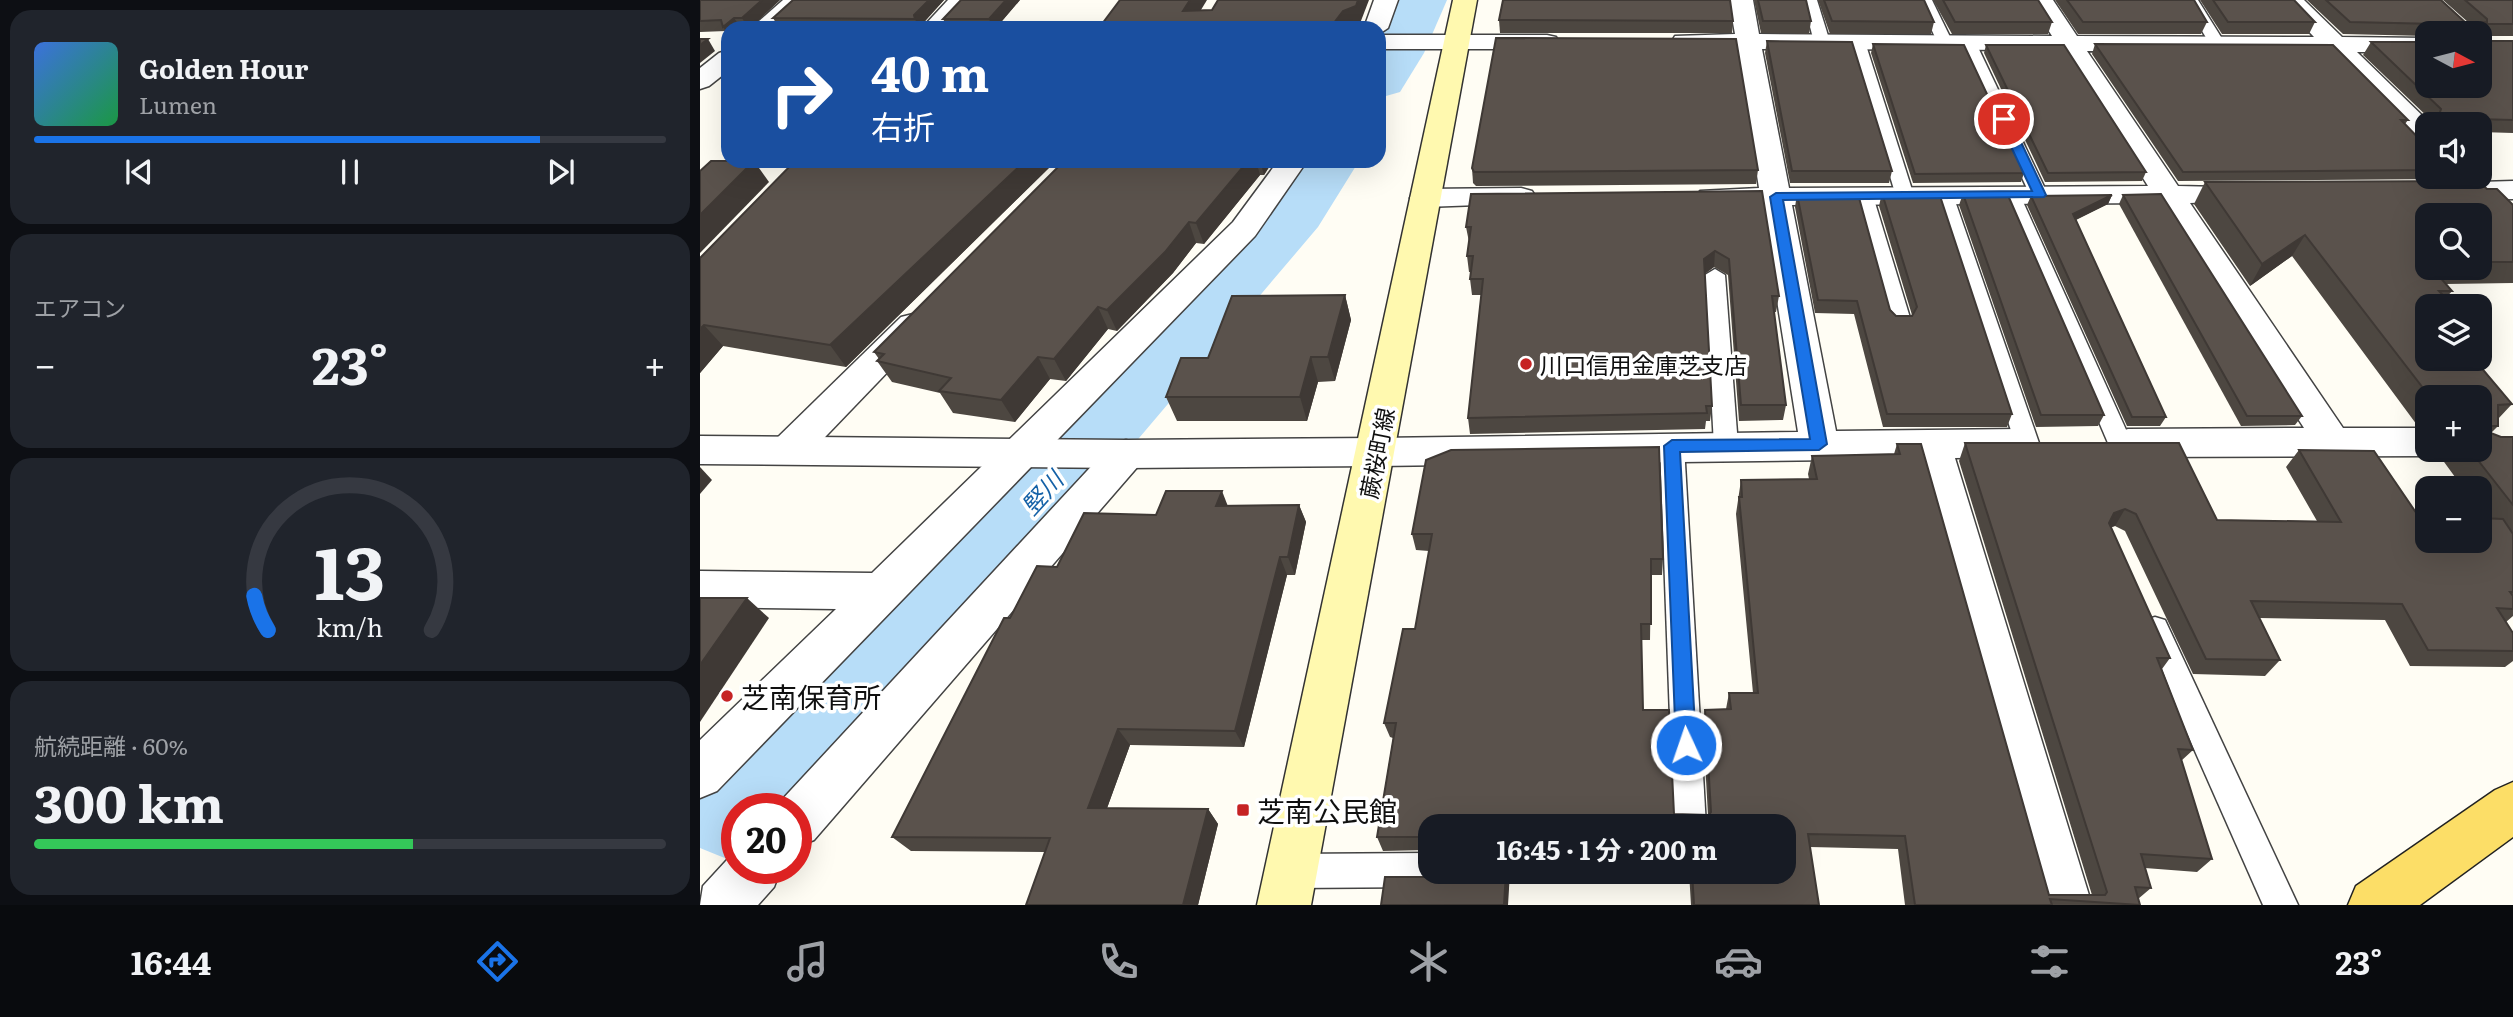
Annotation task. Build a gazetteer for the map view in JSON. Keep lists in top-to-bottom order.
{
  "streets": {
    "main road": ["蕨桜町線"]
  },
  "water": ["竪川"],
  "places": {
    "other": ["川口信用金庫芝支店", "芝南保育所"],
    "transit": ["芝南公民館"]
  },
  "north": "right",
  "page": {
    "map_buttons": ["+", "−"],
    "turn": ["40 m", "右折"],
    "song": ["Golden Hour", "Lumen"],
    "tile": [
      "エアコン",
      ["航続距離 · 60%", "300 km"]
    ],
    "heat": ["−", "23°", "+"],
    "limit": "20",
    "trip": "16:45 · 1 分 · 200 m",
    "tabs": ["16:44", "23°"],
    "gauge": ["13", "km/h"]
  }
}
